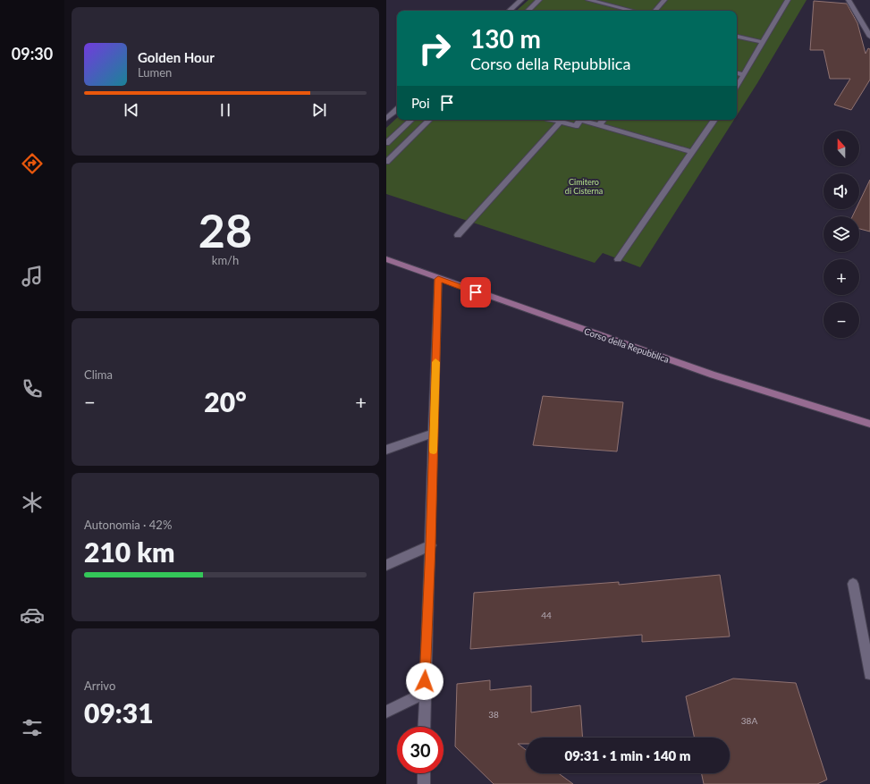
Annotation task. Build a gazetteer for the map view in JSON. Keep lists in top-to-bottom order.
{
  "streets": {
    "street": ["Corso della Repubblica"]
  },
  "parks": ["Cimitero di Cisterna"],
  "house_numbers": ["44", "38", "38A"],
  "north": "top",
  "page": {
    "tabs": "09:30",
    "turn": ["130 m", "Corso della Repubblica"],
    "song": ["Golden Hour", "Lumen"],
    "then": "Poi",
    "map_buttons": ["+", "−"],
    "tile": [
      ["28", "km/h"],
      "Clima",
      ["Autonomia · 42%", "210 km"],
      ["Arrivo", "09:31"]
    ],
    "heat": ["−", "20°", "+"],
    "limit": "30",
    "trip": "09:31 · 1 min · 140 m"
  }
}
